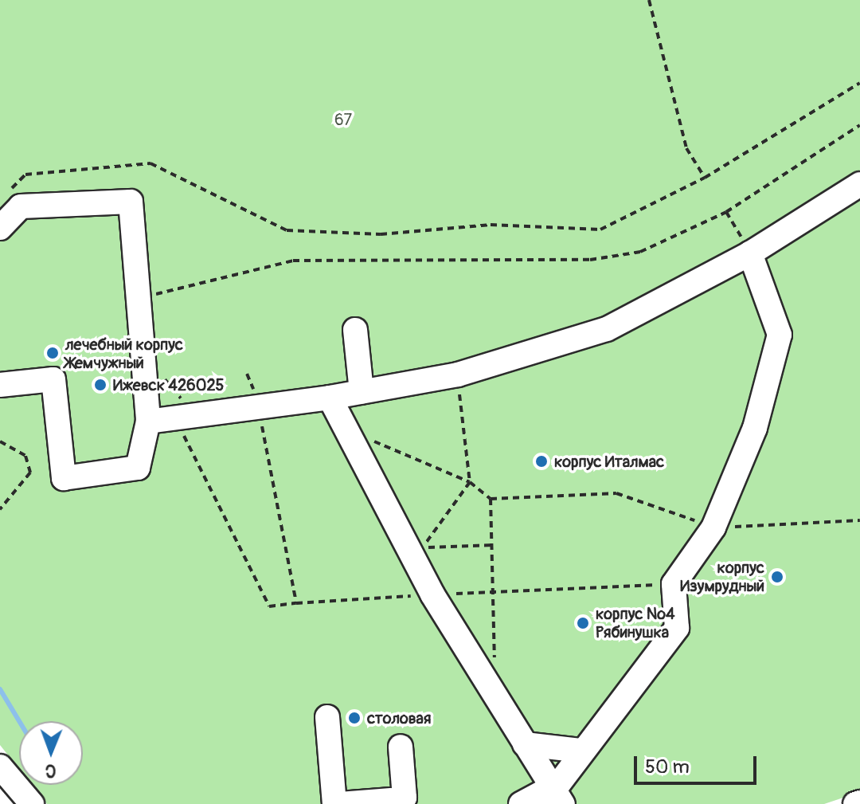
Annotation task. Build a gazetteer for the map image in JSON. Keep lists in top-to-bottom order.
{
  "parks": ["67"],
  "places": [
    "лечебный корпус Жемчужный",
    "Ижевск 426025",
    "корпус Италмас",
    "корпус Изумрудный",
    "корпус №4 Рябинушка",
    "столовая"
  ],
  "scale_bar": "50 m",
  "north": "bottom"
}
